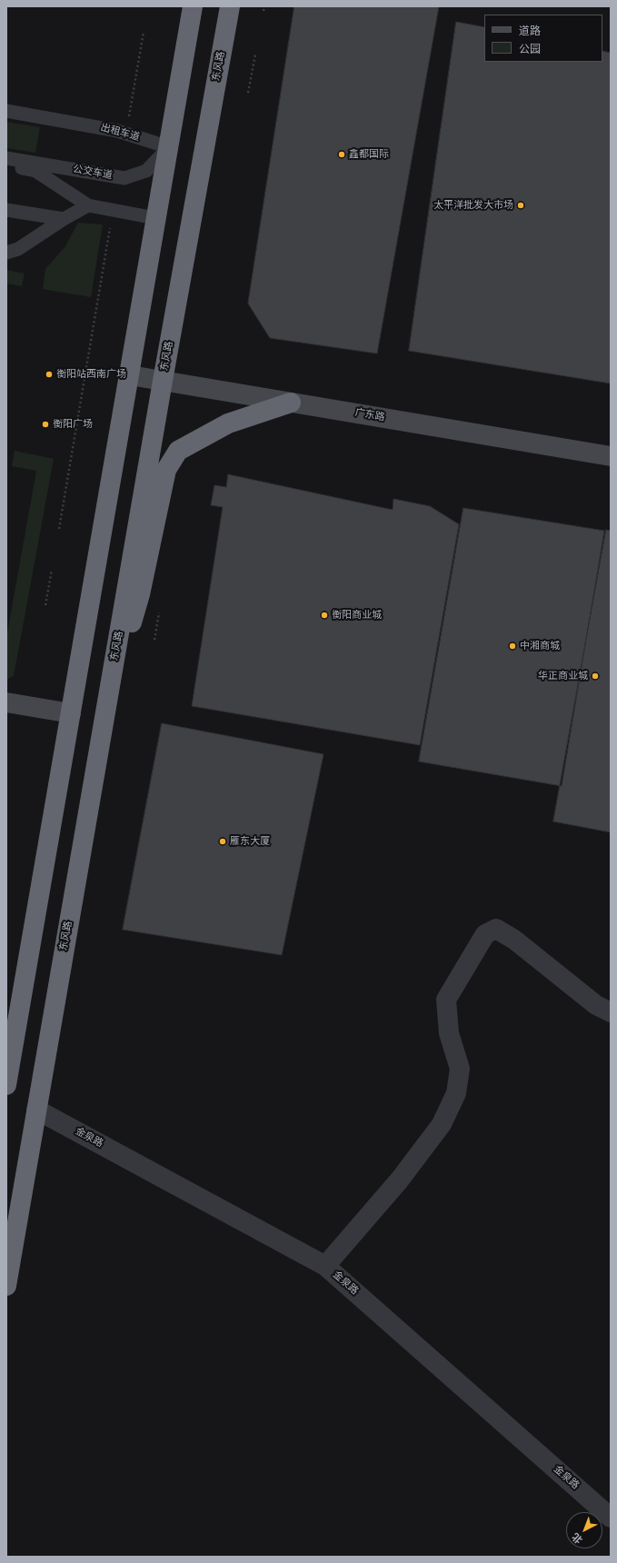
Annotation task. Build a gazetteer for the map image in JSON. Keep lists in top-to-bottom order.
{
  "streets": {
    "highway": ["东风路"],
    "main road": ["广东路"],
    "street": ["金泉路"],
    "lane": ["出租车道", "公交车道"]
  },
  "crossings": [
    ["东风路", "广东路"],
    ["东风路", "金泉路"],
    ["出租车道", "公交车道"]
  ],
  "places": [
    "鑫都国际",
    "太平洋批发大市场",
    "衡阳站西南广场",
    "衡阳广场",
    "衡阳商业城",
    "中湘商城",
    "华正商业城",
    "雁东大厦"
  ],
  "legend": ["道路", "公园"],
  "north": "bottom left"
}
